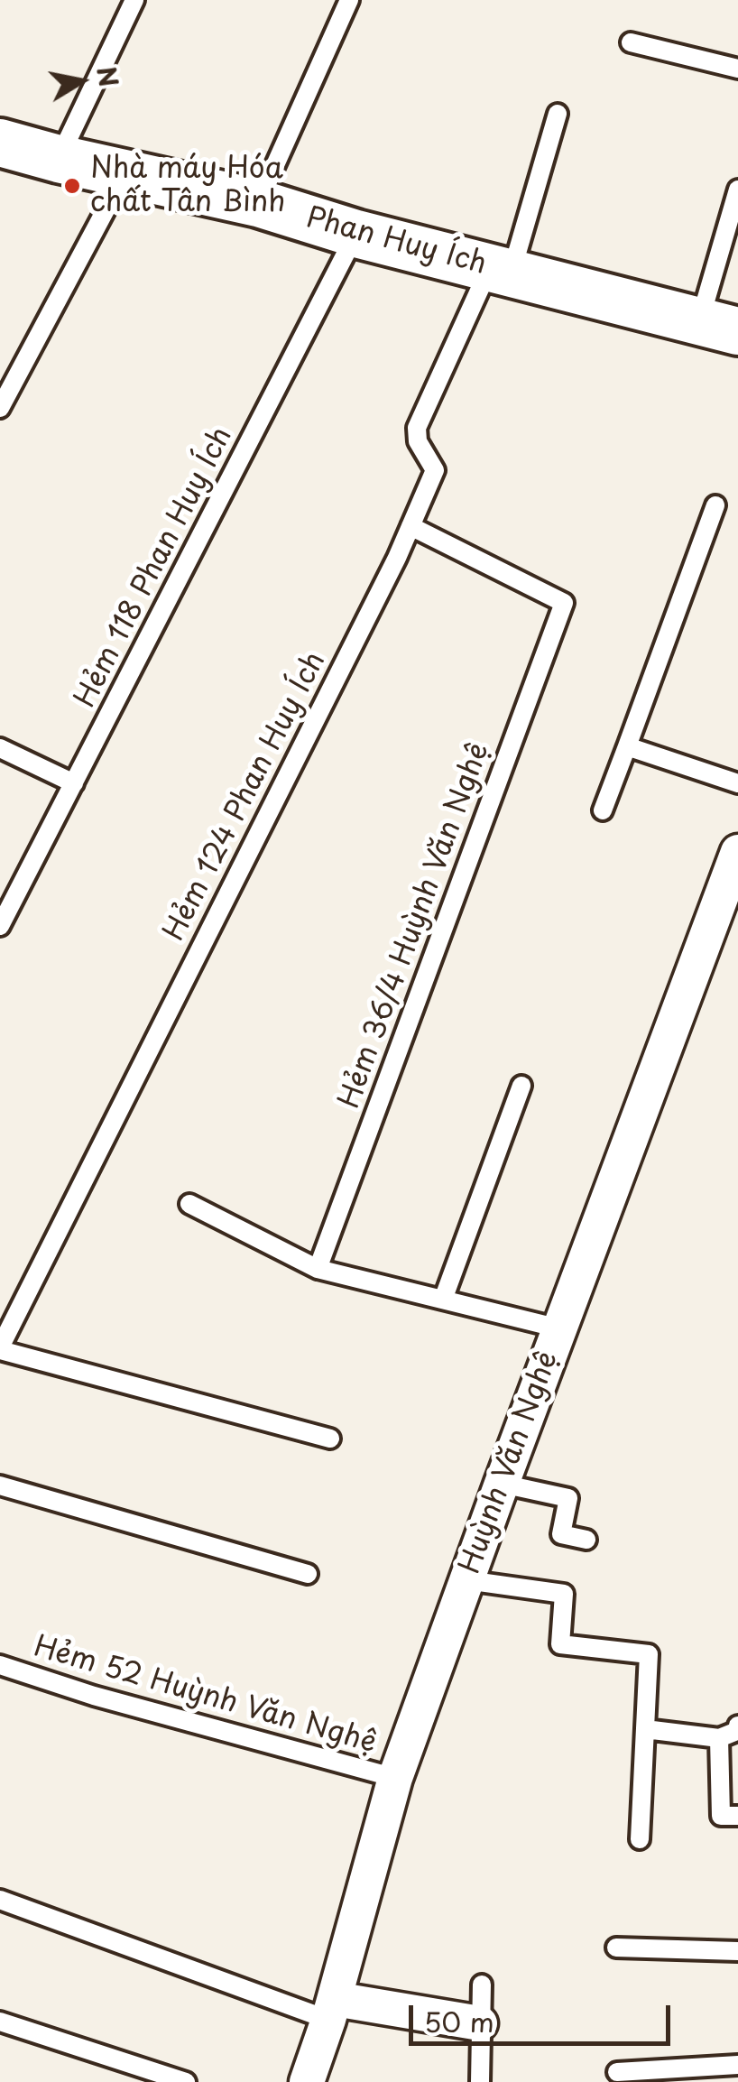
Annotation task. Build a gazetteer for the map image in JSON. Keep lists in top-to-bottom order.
{
  "streets": {
    "main road": ["Phan Huy Ích"],
    "street": ["Huỳnh Văn Nghệ"],
    "lane": [
      "Hẻm 118 Phan Huy Ích",
      "Hẻm 124 Phan Huy Ích",
      "Hẻm 36/4 Huỳnh Văn Nghệ",
      "Hẻm 52 Huỳnh Văn Nghệ"
    ]
  },
  "crossings": [
    ["Phan Huy Ích", "Hẻm 118 Phan Huy Ích"],
    ["Phan Huy Ích", "Hẻm 124 Phan Huy Ích"],
    ["Hẻm 124 Phan Huy Ích", "Hẻm 36/4 Huỳnh Văn Nghệ"],
    ["Huỳnh Văn Nghệ", "Hẻm 52 Huỳnh Văn Nghệ"]
  ],
  "places": ["Nhà máy Hóa chất Tân Bình"],
  "scale_bar": "50 m",
  "north": "right"
}
